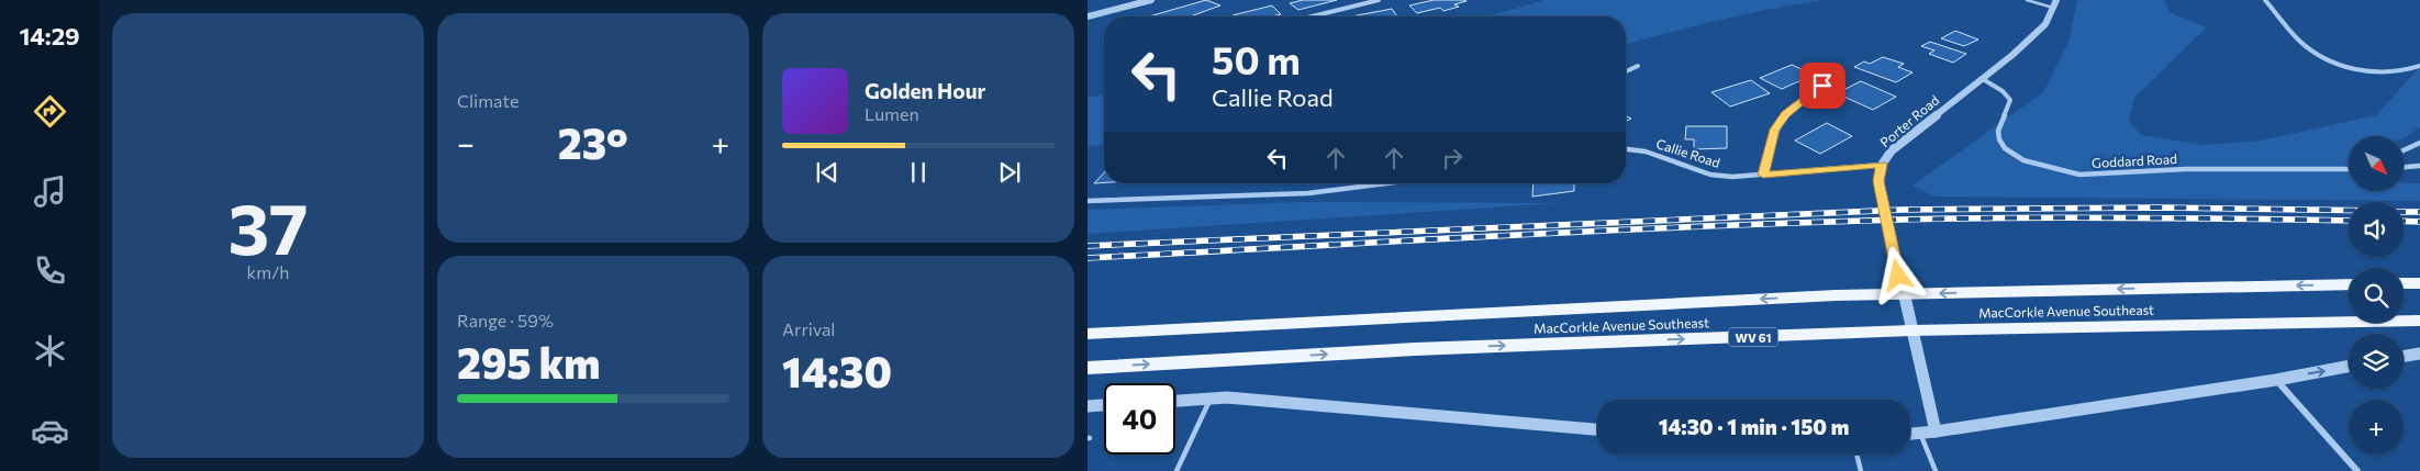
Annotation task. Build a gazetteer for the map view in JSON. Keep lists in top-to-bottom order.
{
  "streets": {
    "main road": ["MacCorkle Avenue Southeast", "WV 61"],
    "street": ["Porter Road", "Callie Road", "Goddard Road"]
  },
  "crossings": [
    ["Porter Road", "Callie Road"],
    ["Porter Road", "Goddard Road"],
    ["Porter Road", "MacCorkle Avenue Southeast"]
  ],
  "north": "bottom right",
  "page": {
    "tabs": "14:29",
    "tile": [
      ["37", "km/h"],
      "Climate",
      ["Range · 59%", "295 km"],
      ["Arrival", "14:30"]
    ],
    "turn": ["50 m", "Callie Road"],
    "song": ["Golden Hour", "Lumen"],
    "heat": ["−", "23°", "+"],
    "map_buttons": "+",
    "limit": "40",
    "trip": "14:30 · 1 min · 150 m"
  }
}
